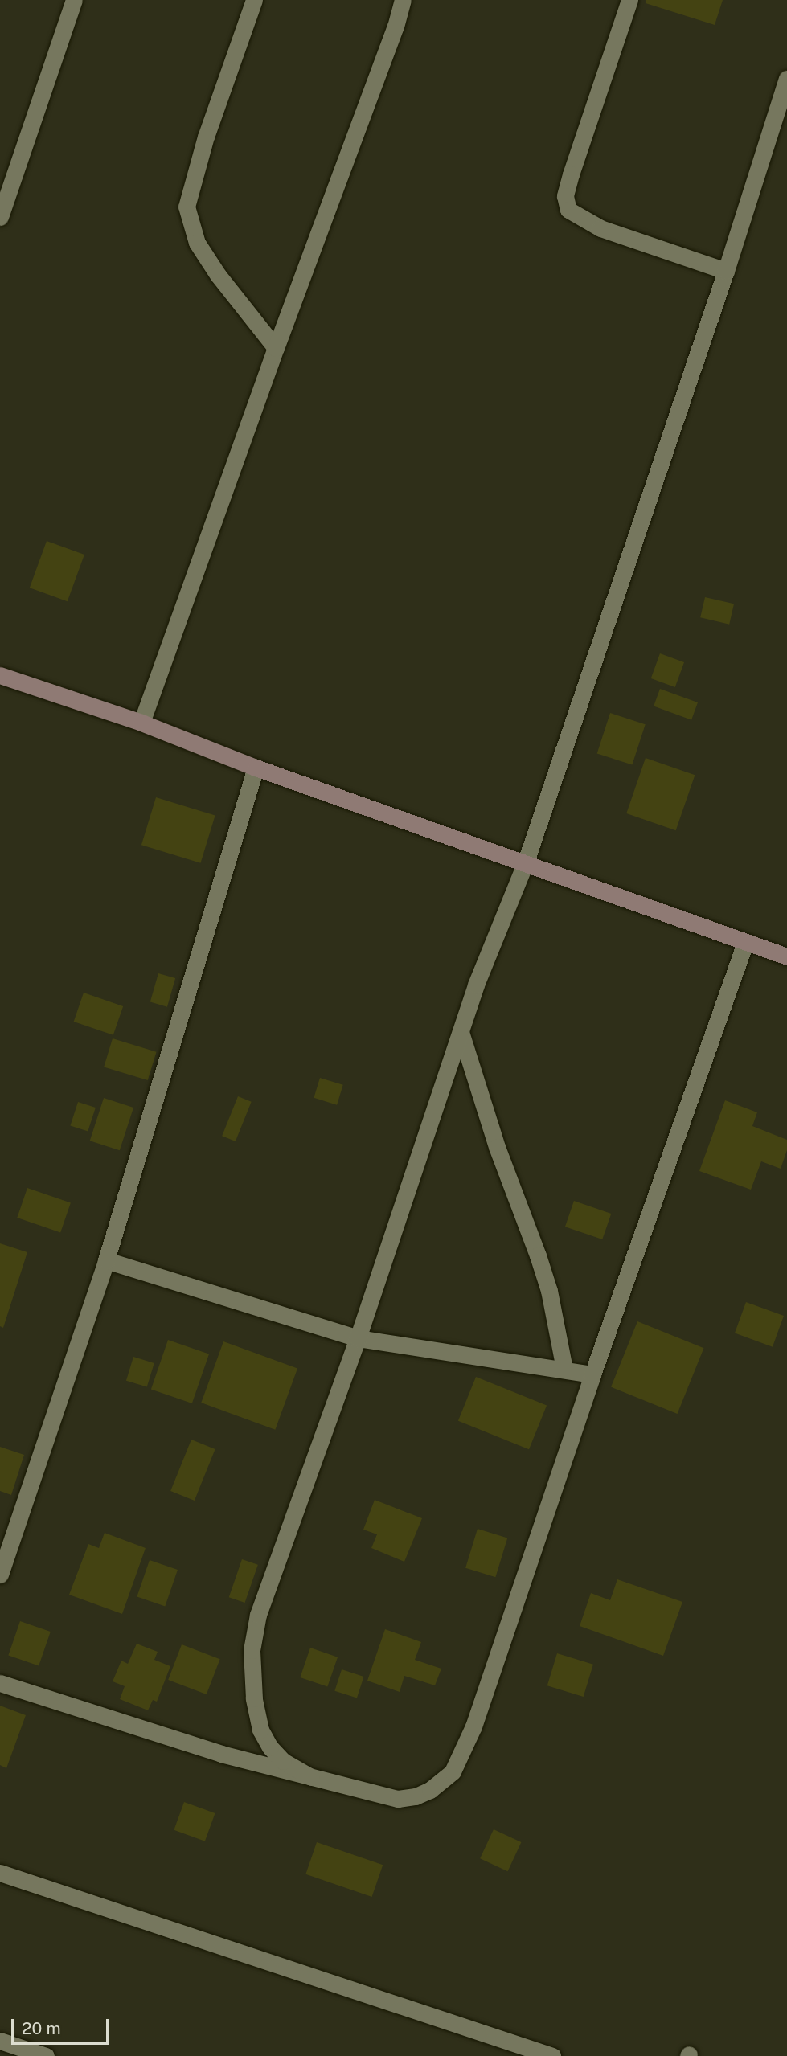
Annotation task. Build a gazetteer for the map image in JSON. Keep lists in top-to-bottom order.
{
  "scale_bar": "20 m"
}
